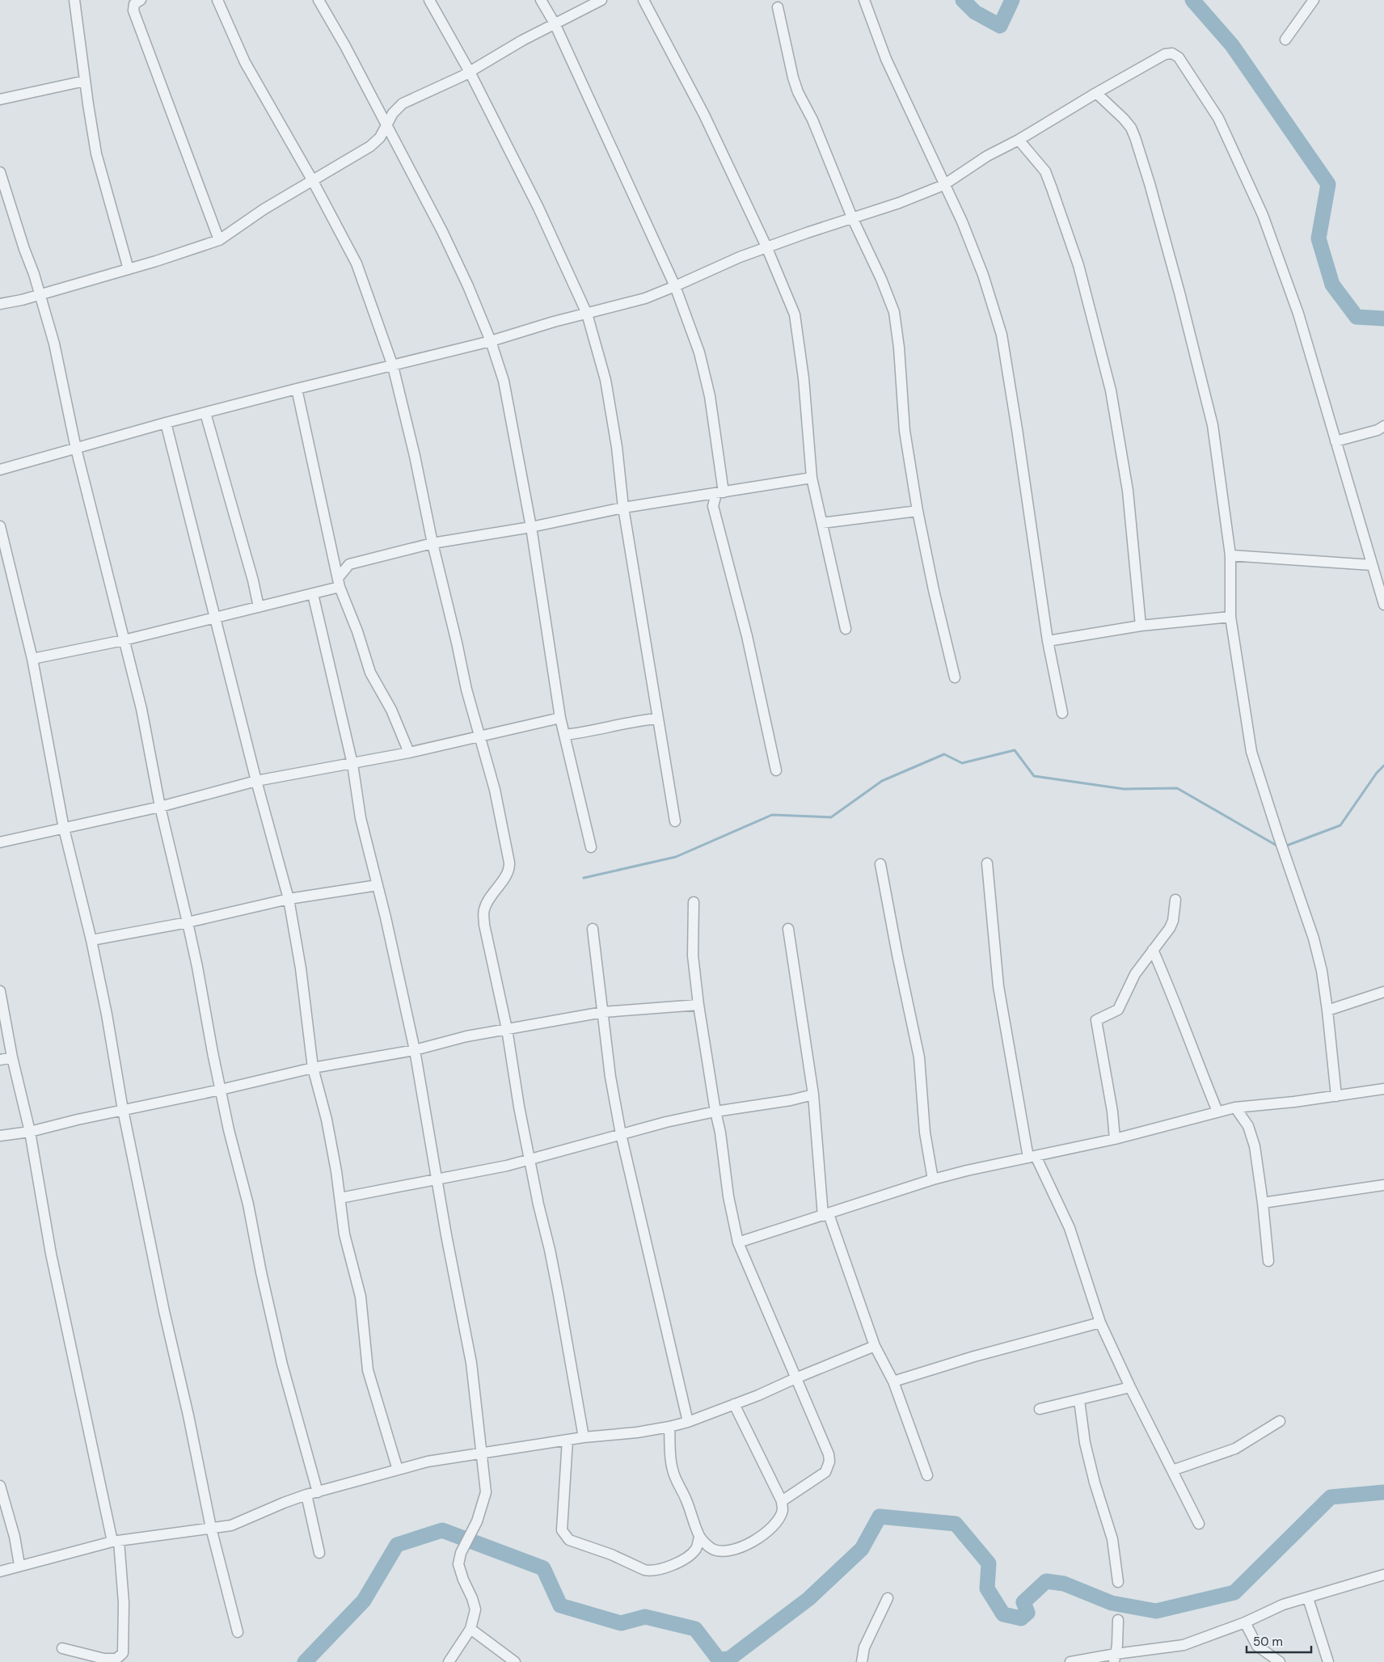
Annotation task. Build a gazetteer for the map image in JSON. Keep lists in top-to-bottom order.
{
  "scale_bar": "50 m"
}
